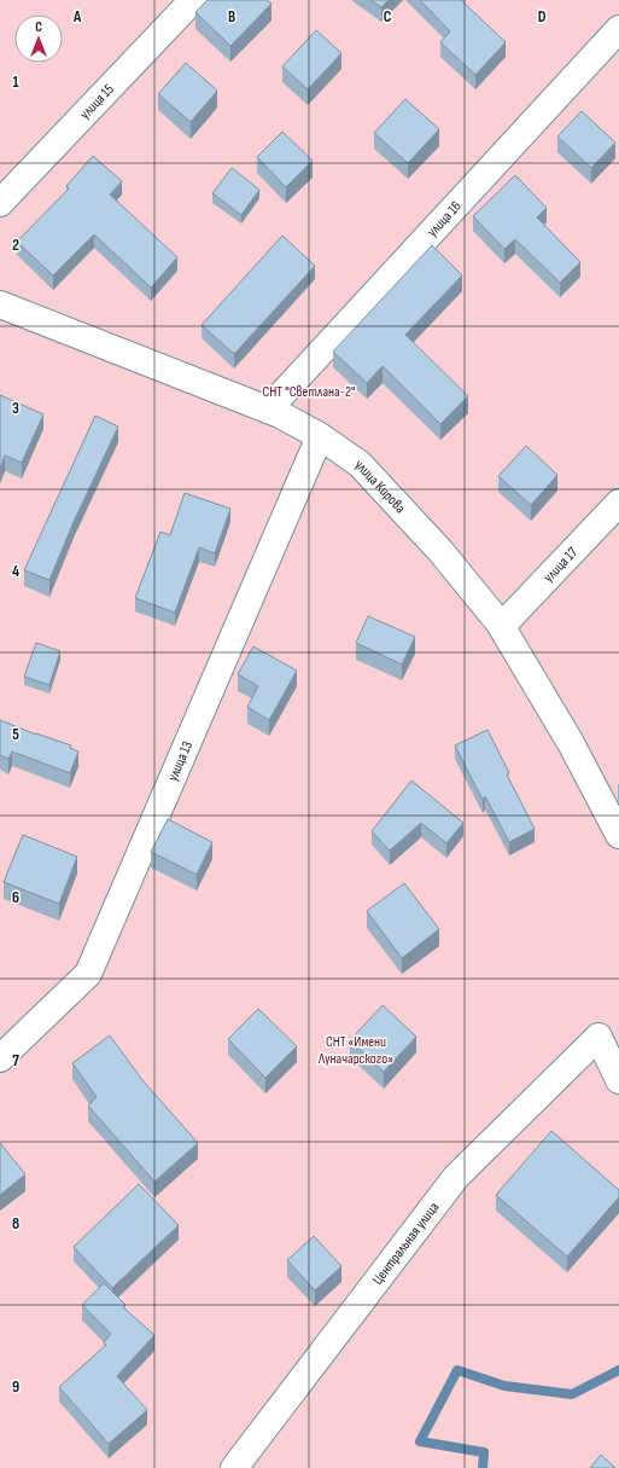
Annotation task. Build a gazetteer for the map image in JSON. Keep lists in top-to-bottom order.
{
  "streets": {
    "street": [
      "улица 15",
      "улица 16",
      "улица Кирова",
      "улица 17",
      "улица 13",
      "Центральная улица"
    ]
  },
  "crossings": [
    ["улица 16", "улица Кирова"],
    ["улица Кирова", "улица 17"],
    ["улица Кирова", "улица 13"]
  ],
  "parks": ["СНТ \"Светлана-2\"", "СНТ «Имени Луначарского»"],
  "north": "top",
  "grid": {
    "columns": [
      "A",
      "B",
      "C",
      "D"
    ],
    "rows": [
      "1",
      "2",
      "3",
      "4",
      "5",
      "6",
      "7",
      "8",
      "9"
    ]
  }
}
